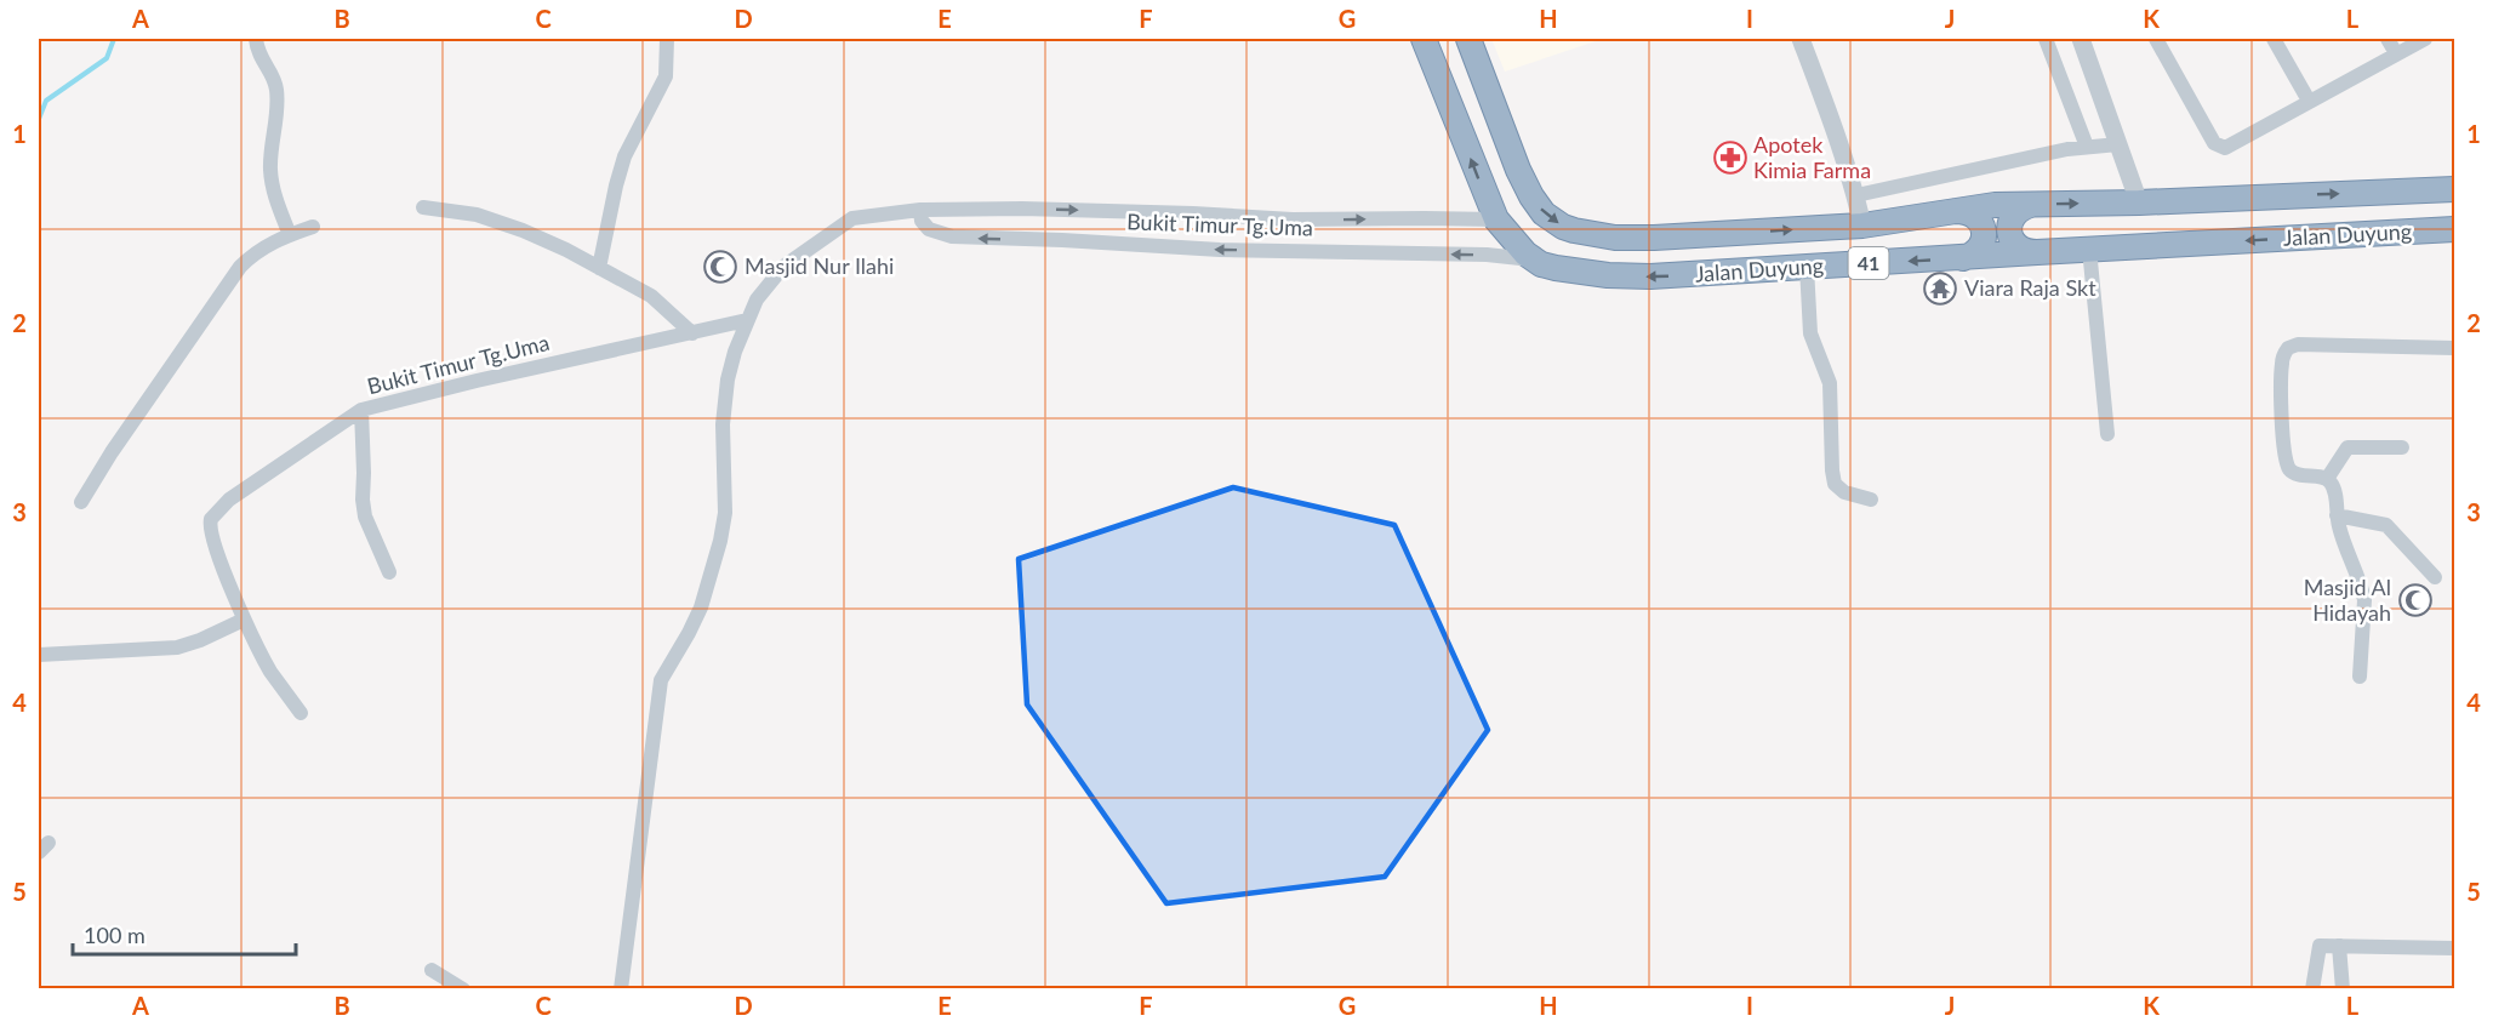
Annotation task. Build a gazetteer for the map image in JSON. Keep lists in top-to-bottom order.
{
  "streets": {
    "highway": ["Jalan Duyung", "41"],
    "street": ["Bukit Timur Tg.Uma"]
  },
  "crossings": [
    ["Bukit Timur Tg.Uma", "Jalan Duyung"]
  ],
  "places": {
    "pharmacy": ["Apotek Kimia Farma"],
    "mosque": ["Masjid Nur Ilahi", "Masjid Al Hidayah"],
    "temple": ["Viara Raja Skt"]
  },
  "scale_bar": "100 m",
  "grid": {
    "columns": [
      "A",
      "B",
      "C",
      "D",
      "E",
      "F",
      "G",
      "H",
      "I",
      "J",
      "K",
      "L"
    ],
    "rows": [
      "1",
      "2",
      "3",
      "4",
      "5"
    ]
  }
}
